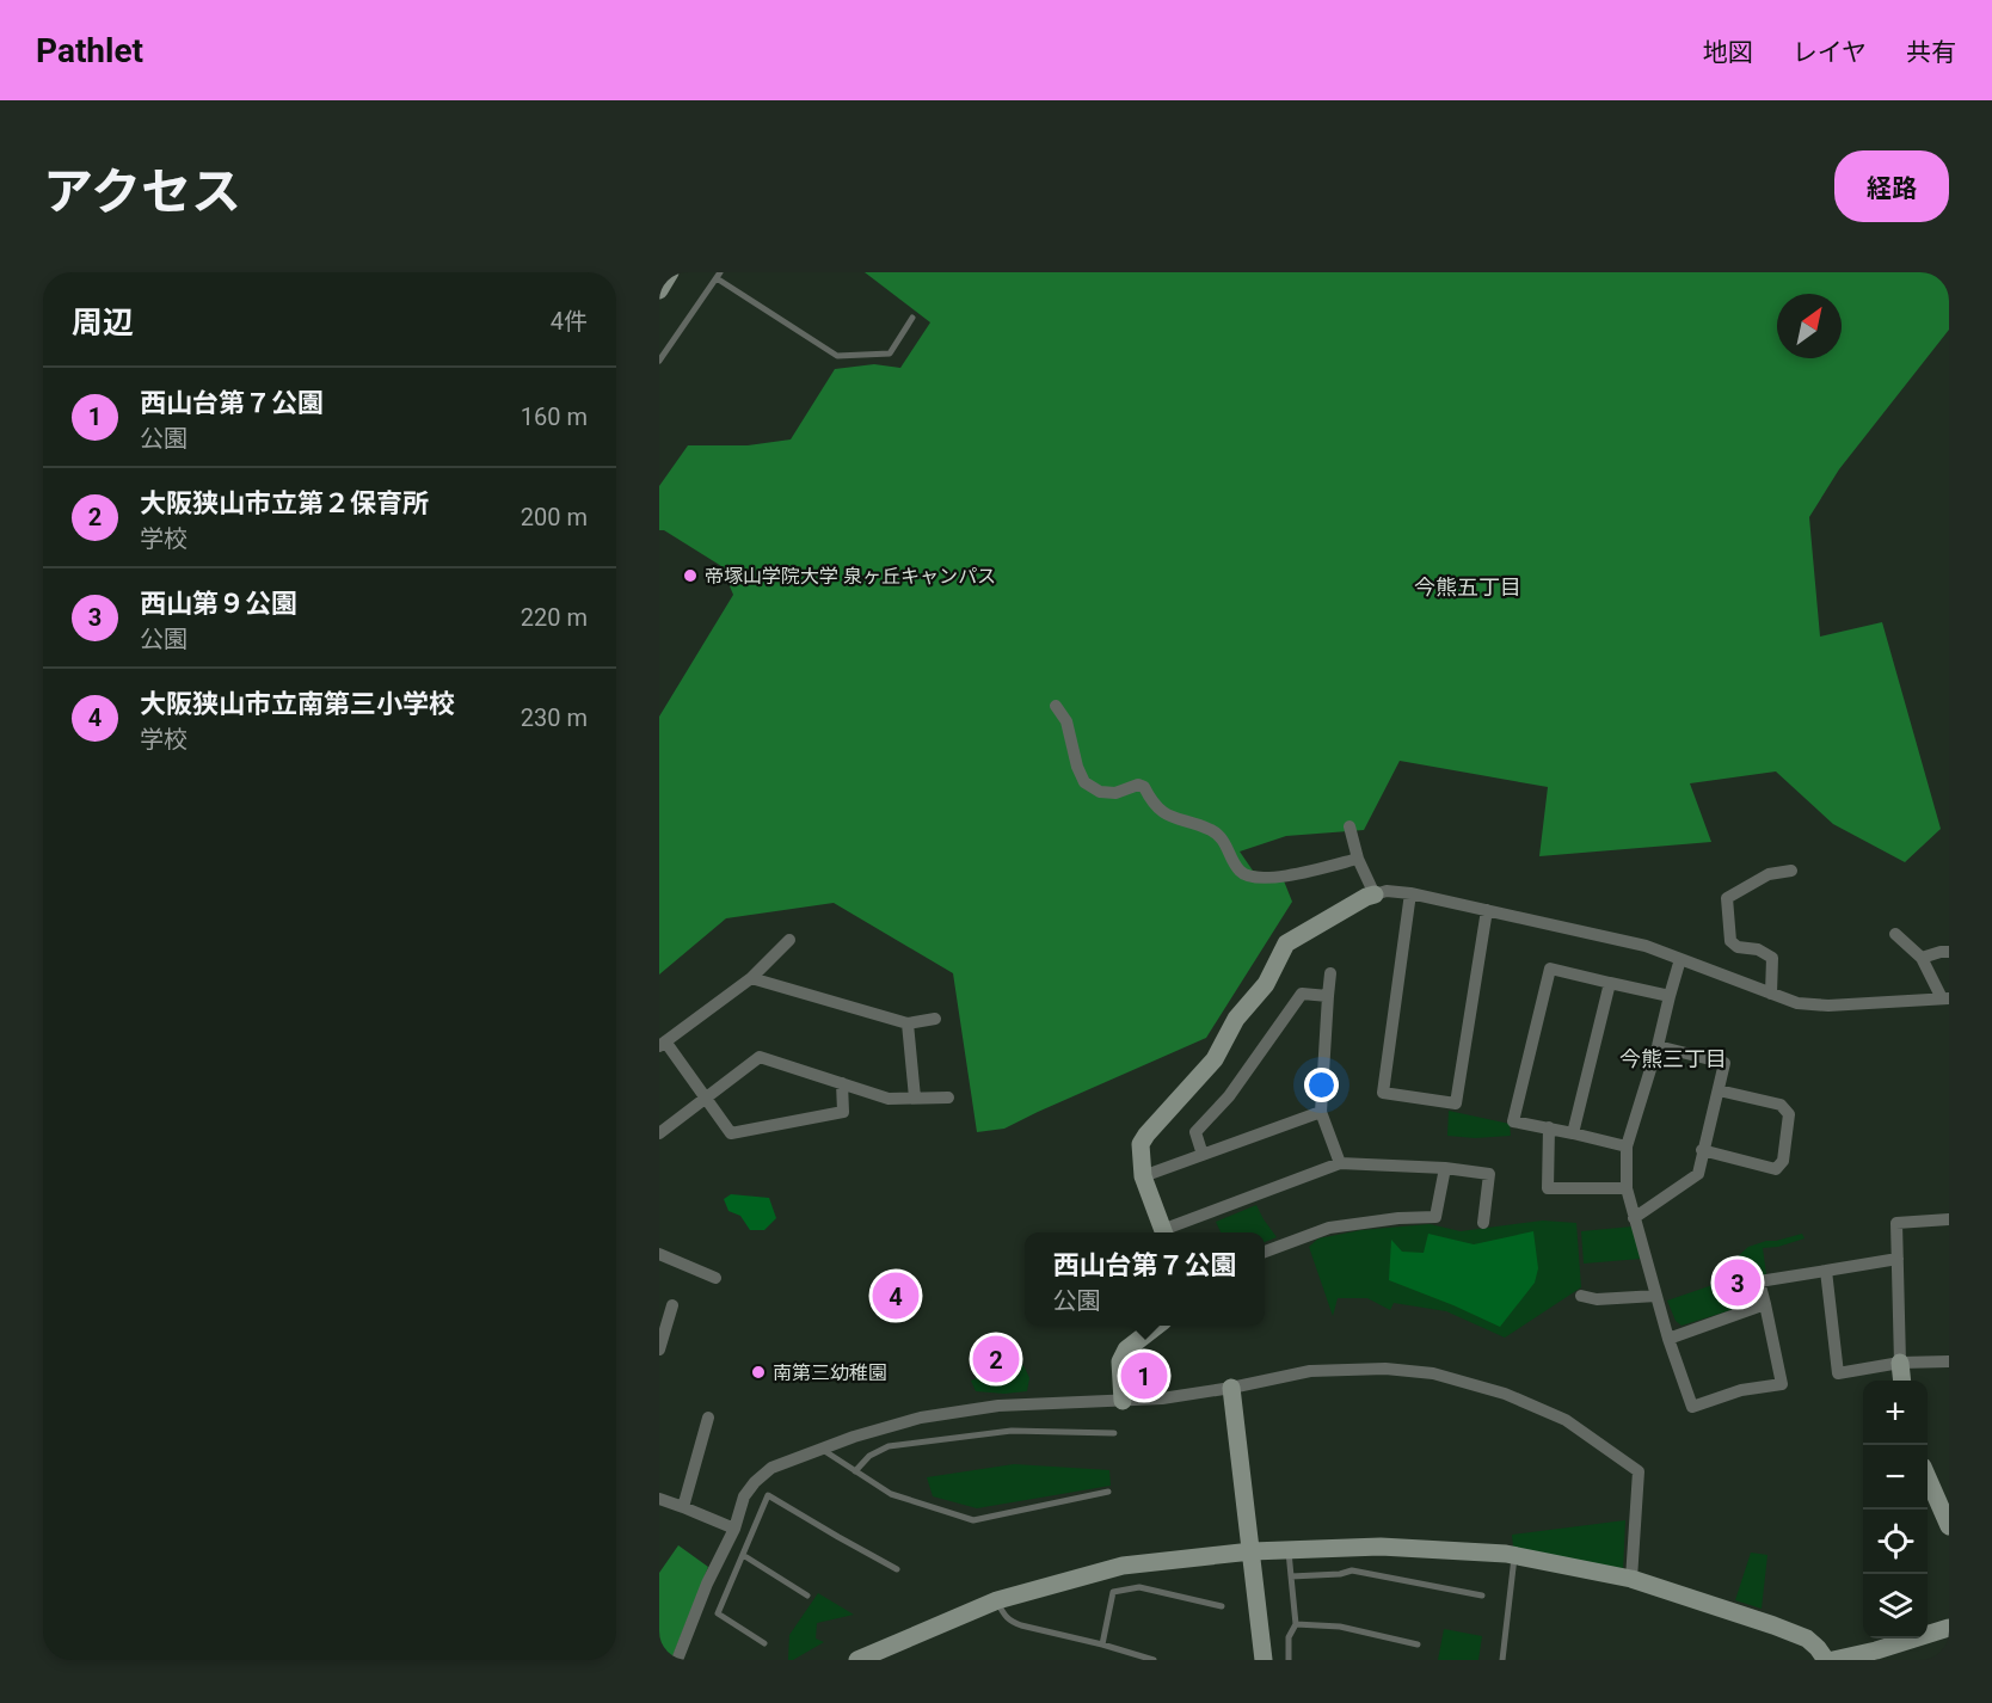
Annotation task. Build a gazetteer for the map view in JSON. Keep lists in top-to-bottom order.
{
  "districts": ["今熊五丁目", "今熊三丁目"],
  "places": ["帝塚山学院大学 泉ヶ丘キャンパス", "南第三幼稚園"],
  "north": "top right",
  "page": {
    "header": "Pathlet",
    "nav": ["地図", "レイヤ", "共有"],
    "title": "アクセス",
    "buttons": "経路",
    "heading": ["周辺", "4件"],
    "list": [
      {
        "mark": "1",
        "name": "西山台第７公園",
        "note": "公園",
        "value": "160 m"
      },
      {
        "mark": "2",
        "name": "大阪狭山市立第２保育所",
        "note": "学校",
        "value": "200 m"
      },
      {
        "mark": "3",
        "name": "西山第９公園",
        "note": "公園",
        "value": "220 m"
      },
      {
        "mark": "4",
        "name": "大阪狭山市立南第三小学校",
        "note": "学校",
        "value": "230 m"
      }
    ],
    "popup": ["西山台第７公園", "公園"],
    "pins": [
      "3",
      "4",
      "2",
      "1"
    ],
    "map_buttons": ["+", "−"]
  }
}
